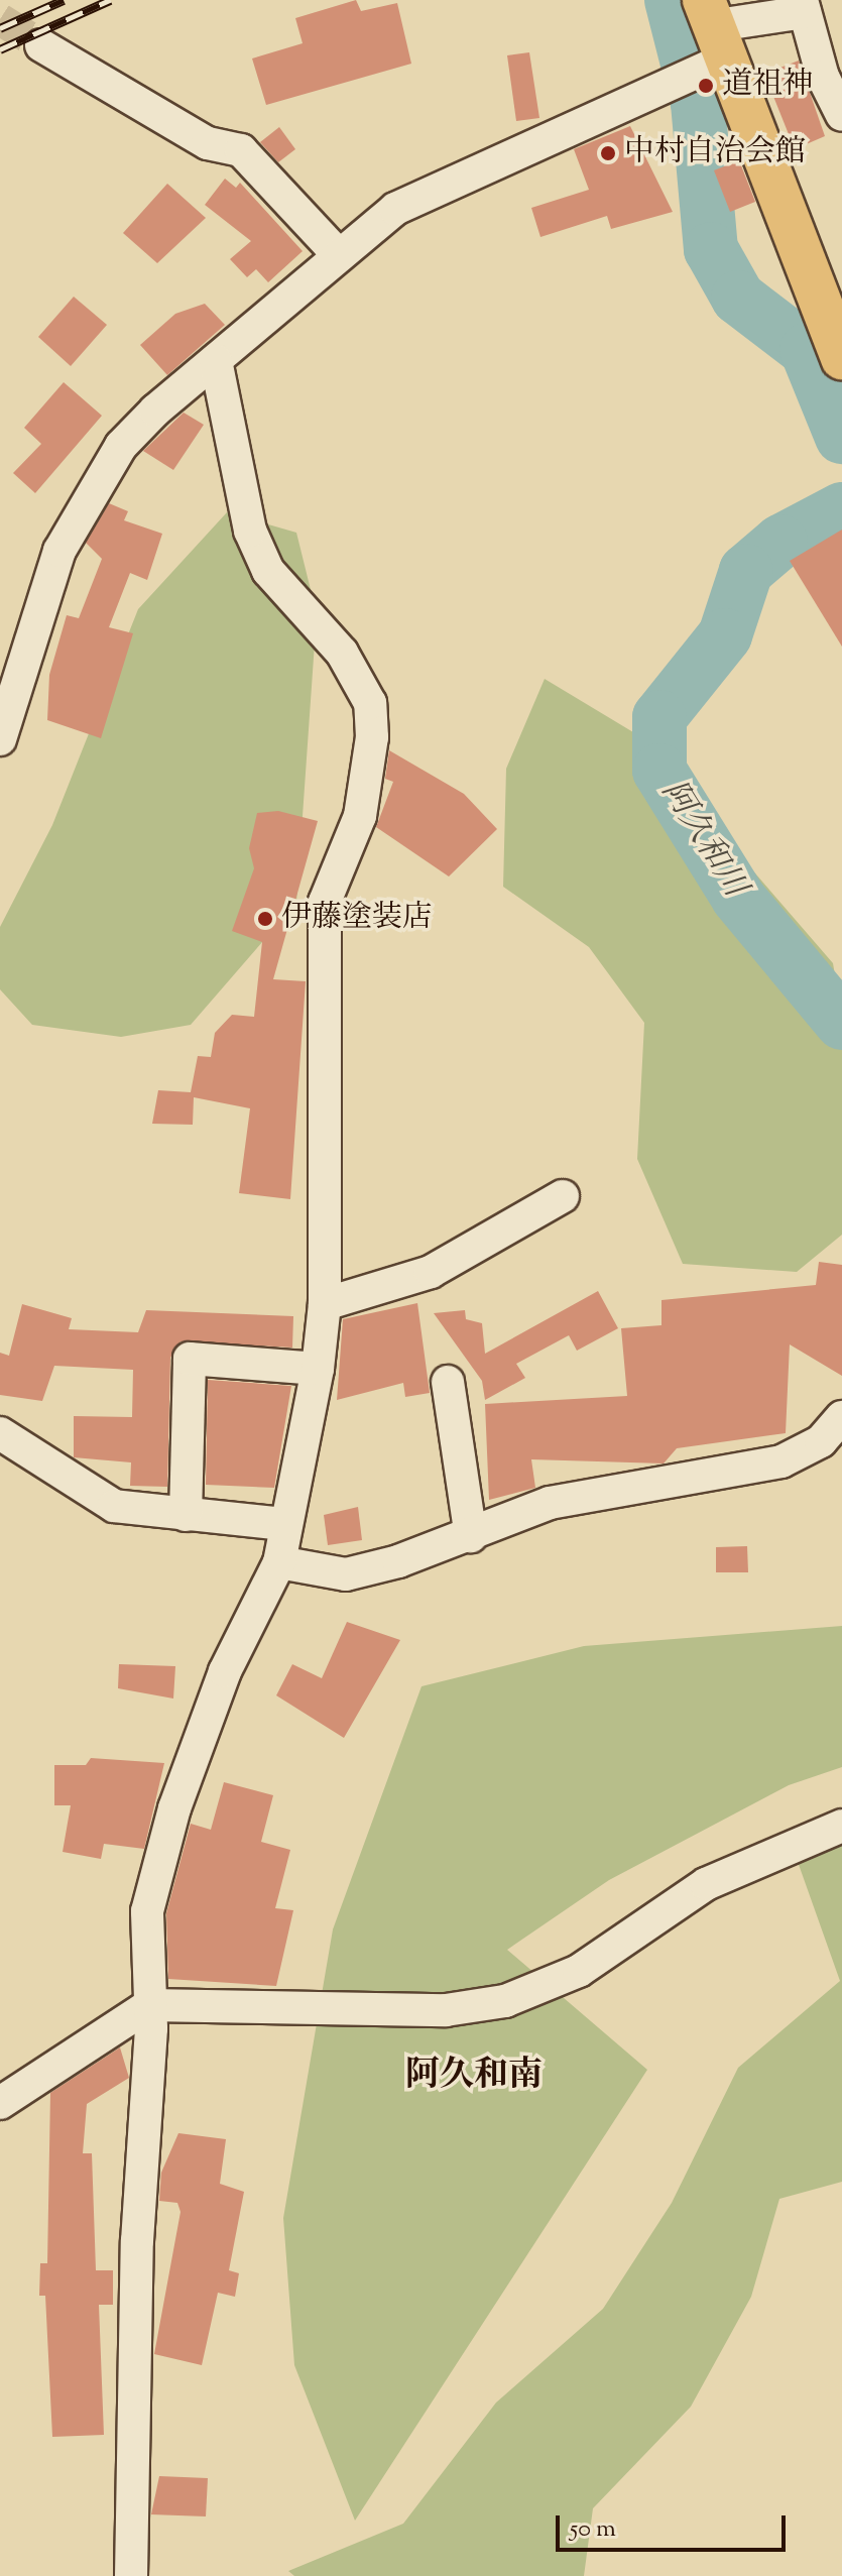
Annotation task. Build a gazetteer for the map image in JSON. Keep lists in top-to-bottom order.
{
  "districts": ["阿久和南"],
  "water": ["阿久和川"],
  "places": ["道祖神", "中村自治会館", "伊藤塗装店"],
  "scale_bar": "50 m"
}
